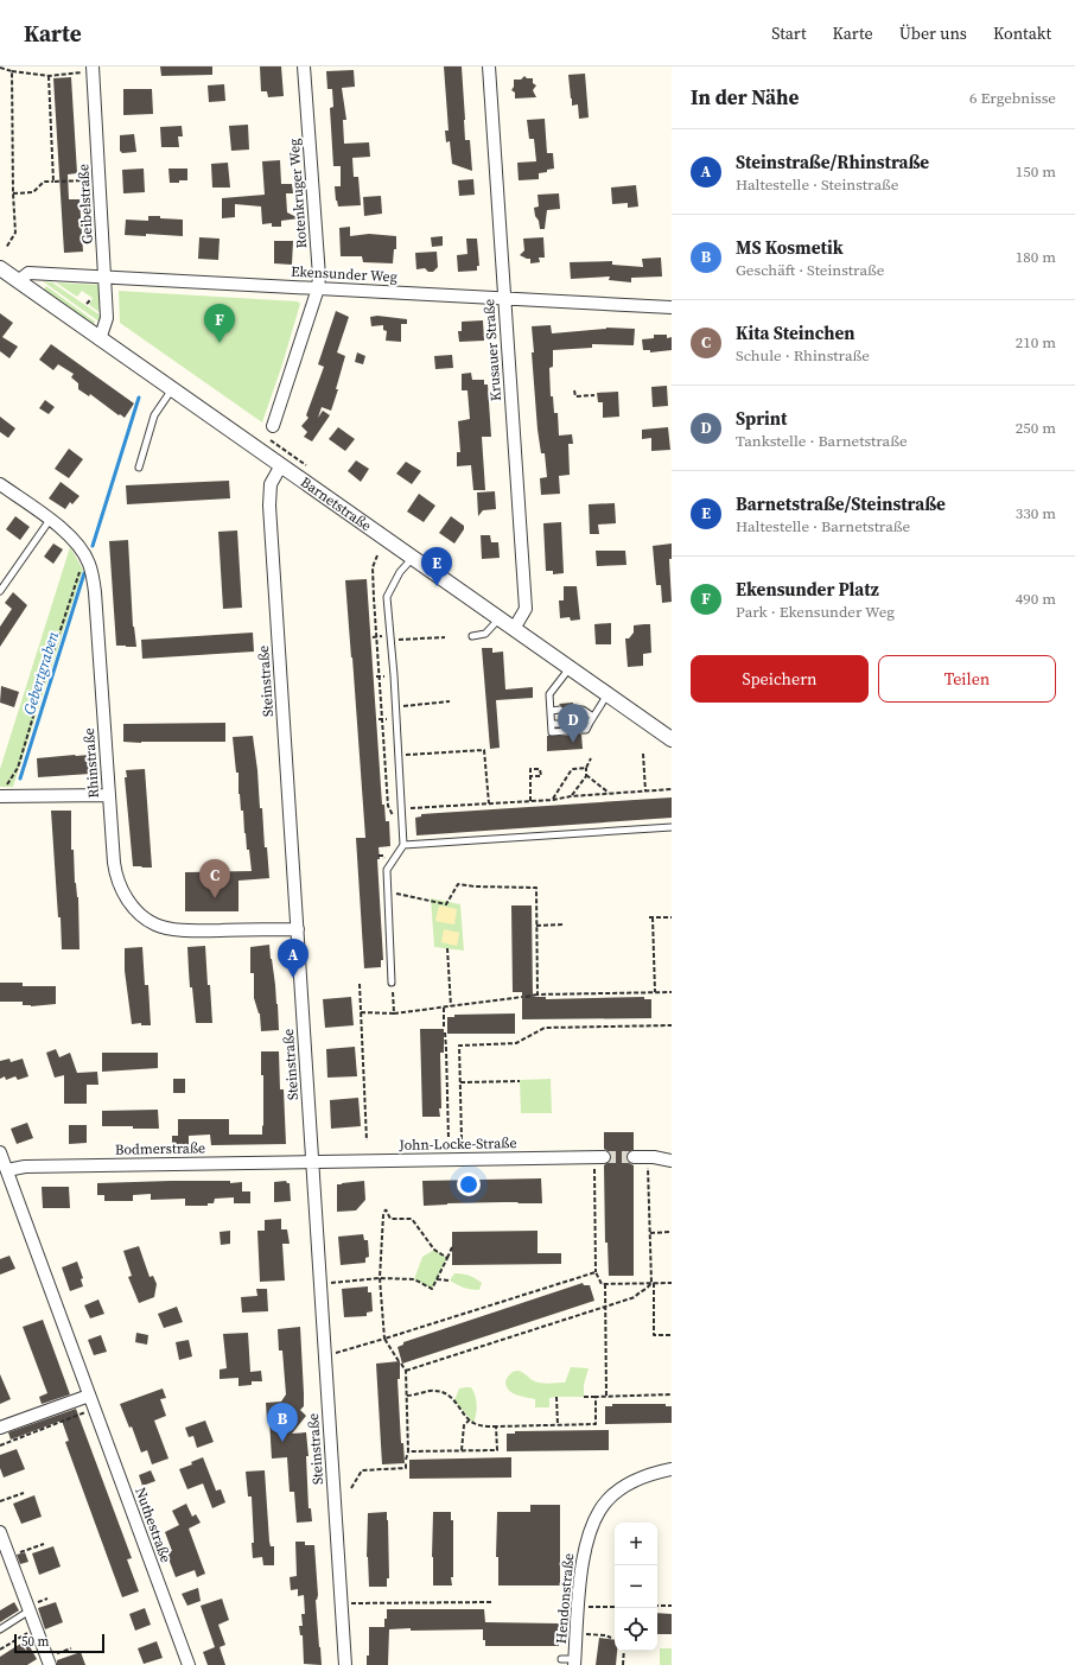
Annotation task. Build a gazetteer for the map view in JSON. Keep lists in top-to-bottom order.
{
  "streets": {
    "street": [
      "Rotenkruger Weg",
      "Geibelstraße",
      "Ekensunder Weg",
      "Krusauer Straße",
      "Barnetstraße",
      "Steinstraße",
      "Rhinstraße",
      "John-Locke-Straße",
      "Bodmerstraße",
      "Nuthestraße",
      "Hendonstraße"
    ]
  },
  "crossings": [
    ["Rotenkruger Weg", "Ekensunder Weg"],
    ["Geibelstraße", "Ekensunder Weg"],
    ["Geibelstraße", "Barnetstraße"],
    ["Ekensunder Weg", "Krusauer Straße"],
    ["Ekensunder Weg", "Barnetstraße"],
    ["Krusauer Straße", "Barnetstraße"],
    ["Barnetstraße", "Steinstraße"],
    ["Steinstraße", "Rhinstraße"],
    ["Steinstraße", "John-Locke-Straße"],
    ["Steinstraße", "Bodmerstraße"],
    ["John-Locke-Straße", "Bodmerstraße"],
    ["Bodmerstraße", "Nuthestraße"]
  ],
  "water": ["Gebertgraben"],
  "scale_bar": "50 m",
  "page": {
    "header": "Karte",
    "nav": [
      "Start",
      "Karte",
      "Über uns",
      "Kontakt"
    ],
    "heading": ["In der Nähe", "6 Ergebnisse"],
    "list": [
      {
        "mark": "A",
        "name": "Steinstraße/Rhinstraße",
        "note": "Haltestelle · Steinstraße",
        "value": "150 m"
      },
      {
        "mark": "B",
        "name": "MS Kosmetik",
        "note": "Geschäft · Steinstraße",
        "value": "180 m"
      },
      {
        "mark": "C",
        "name": "Kita Steinchen",
        "note": "Schule · Rhinstraße",
        "value": "210 m"
      },
      {
        "mark": "D",
        "name": "Sprint",
        "note": "Tankstelle · Barnetstraße",
        "value": "250 m"
      },
      {
        "mark": "E",
        "name": "Barnetstraße/Steinstraße",
        "note": "Haltestelle · Barnetstraße",
        "value": "330 m"
      },
      {
        "mark": "F",
        "name": "Ekensunder Platz",
        "note": "Park · Ekensunder Weg",
        "value": "490 m"
      }
    ],
    "pins": [
      "F",
      "E",
      "D",
      "C",
      "A",
      "B"
    ],
    "buttons": ["Speichern", "Teilen"],
    "map_buttons": ["+", "−"],
    "scale": "50 m"
  }
}
